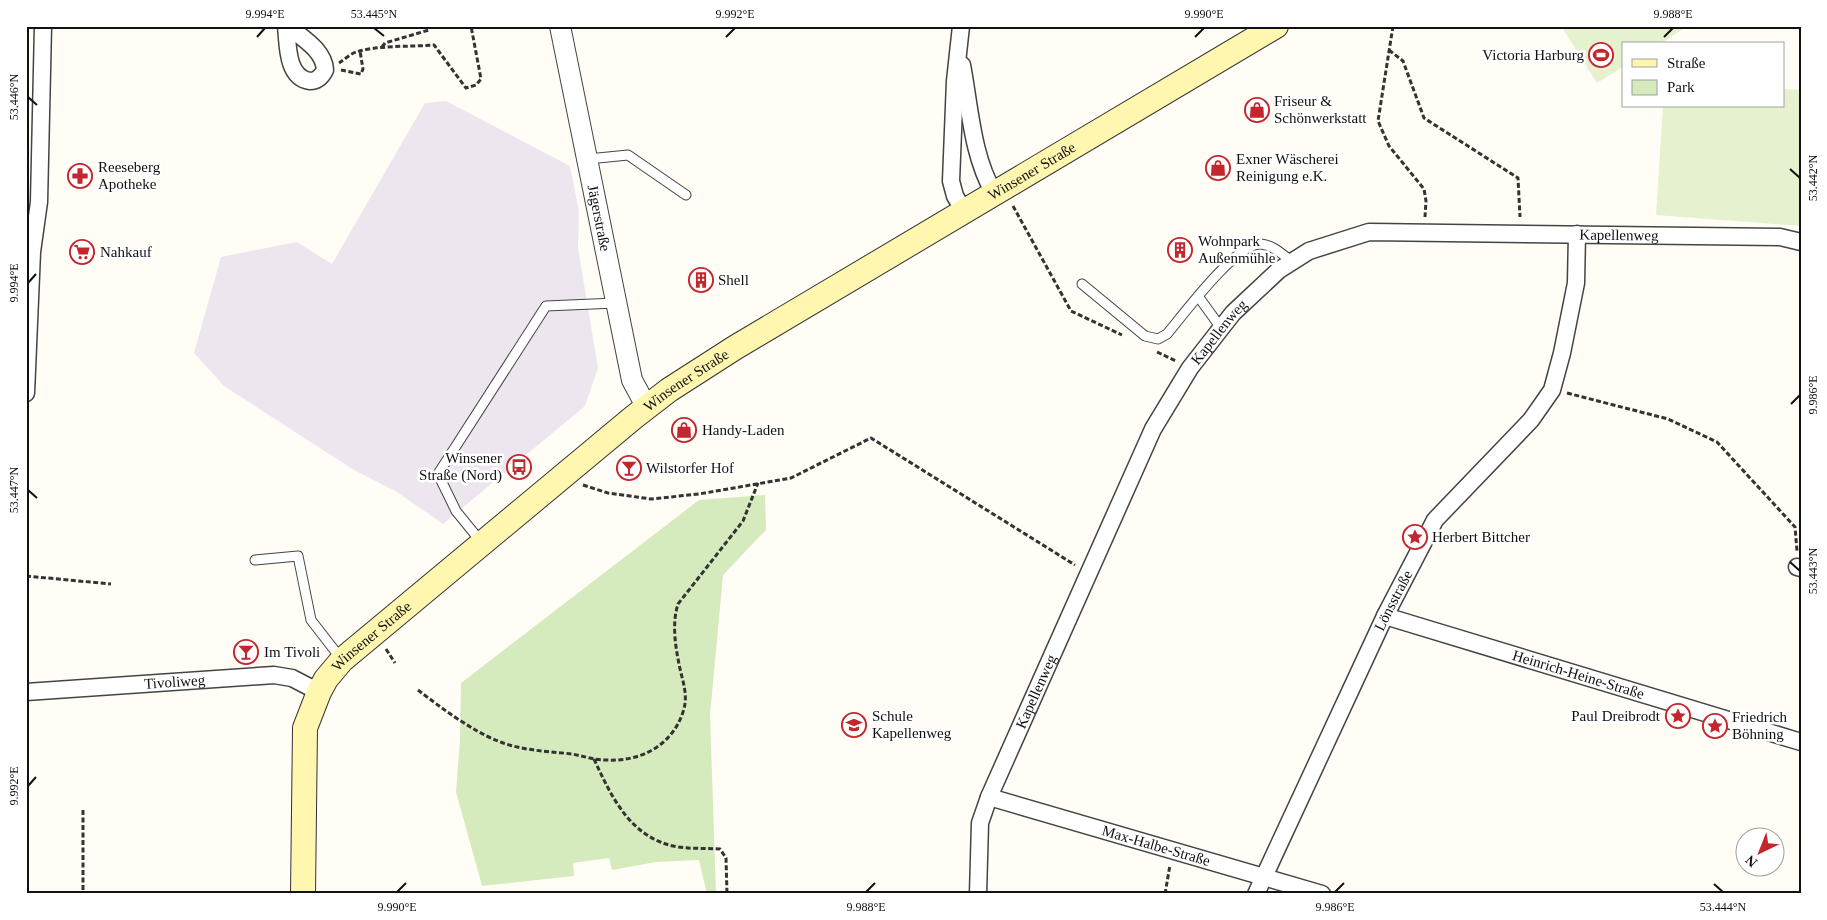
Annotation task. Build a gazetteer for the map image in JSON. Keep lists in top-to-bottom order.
{
  "streets": {
    "main road": ["Winsener Straße"],
    "street": [
      "Jägerstraße",
      "Kapellenweg",
      "Lönsstraße",
      "Heinrich-Heine-Straße",
      "Tivoliweg",
      "Max-Halbe-Straße"
    ]
  },
  "crossings": [
    ["Winsener Straße", "Jägerstraße"],
    ["Winsener Straße", "Tivoliweg"],
    ["Kapellenweg", "Lönsstraße"],
    ["Kapellenweg", "Max-Halbe-Straße"],
    ["Lönsstraße", "Heinrich-Heine-Straße"],
    ["Lönsstraße", "Max-Halbe-Straße"]
  ],
  "places": {
    "sports": ["Victoria Harburg"],
    "shop": ["Friseur & Schönwerkstatt", "Exner Wäscherei Reinigung e.K.", "Handy-Laden"],
    "pharmacy": ["Reeseberg Apotheke"],
    "building": ["Wohnpark Außenmühle", "Shell"],
    "supermarket": ["Nahkauf"],
    "bus stop": ["Winsener Straße (Nord)"],
    "bar": ["Wilstorfer Hof", "Im Tivoli"],
    "place": ["Herbert Bittcher", "Paul Dreibrodt", "Friedrich Böhning"],
    "school or university": ["Schule Kapellenweg"]
  },
  "legend": ["Straße", "Park"],
  "north": "bottom left",
  "coordinates": [
    "9.994°E",
    "53.445°N",
    "9.992°E",
    "9.990°E",
    "9.988°E",
    "53.446°N",
    "53.442°N",
    "9.986°E",
    "53.447°N",
    "53.443°N",
    "53.444°N"
  ]
}
